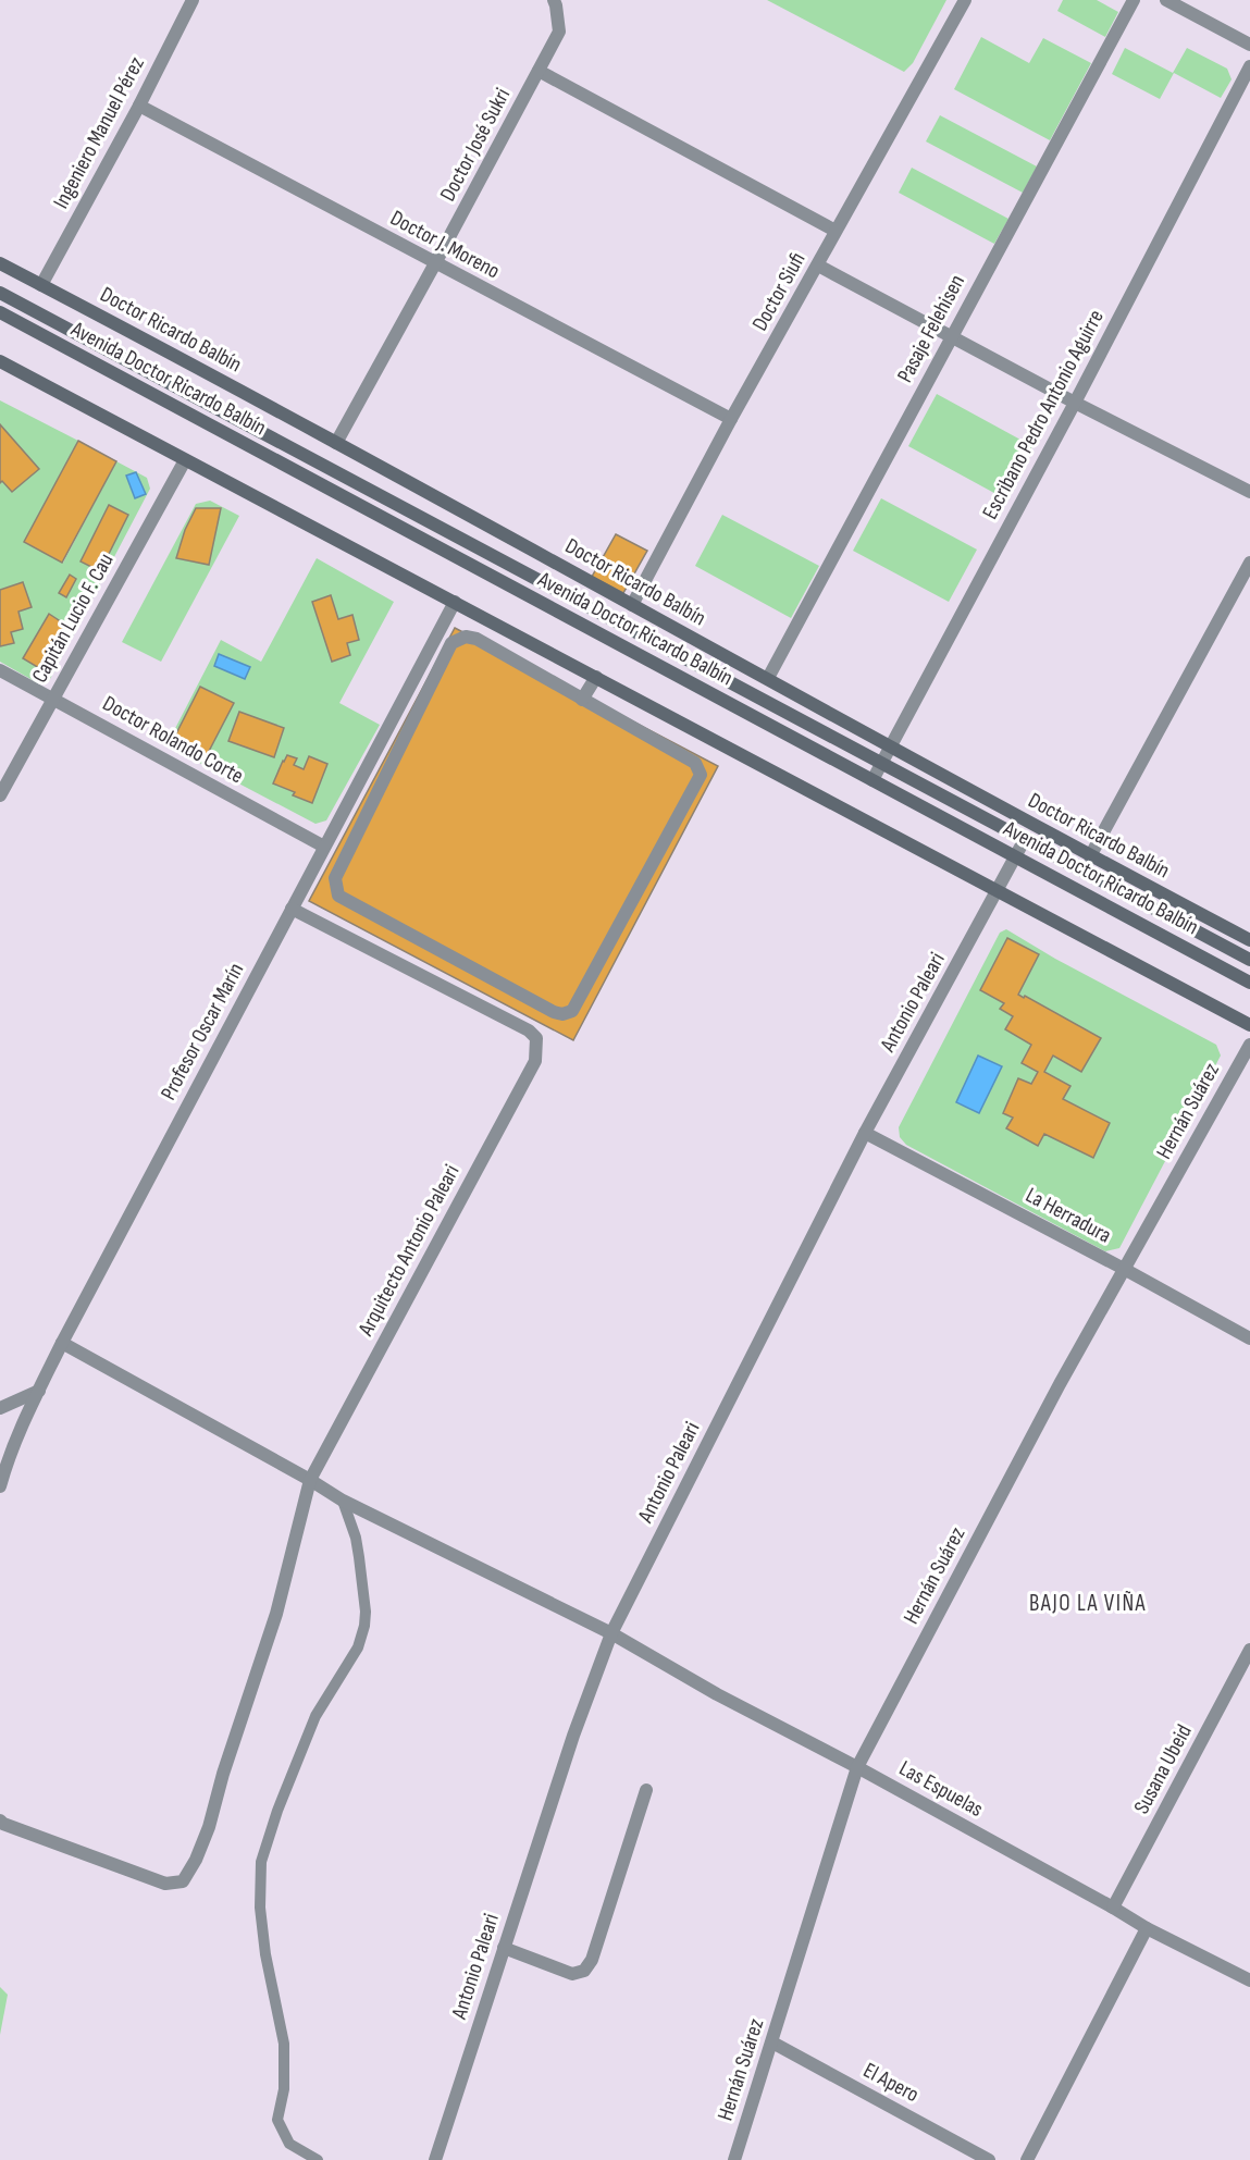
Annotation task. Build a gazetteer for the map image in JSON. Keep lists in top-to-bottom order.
{
  "streets": {
    "street": [
      "Ingeniero Manuel Pérez",
      "Doctor José Sukri",
      "Doctor J. Moreno",
      "Doctor Siufi",
      "Pasaje Felehisen",
      "Doctor Ricardo Balbín",
      "Avenida Doctor Ricardo Balbín",
      "Escribano Pedro Antonio Aguirre",
      "Capitán Lucio F. Cau",
      "Doctor Rolando Corte",
      "Antonio Paleari",
      "Profesor Oscar Marín",
      "Hernán Suárez",
      "La Herradura",
      "Arquitecto Antonio Paleari",
      "Susana Ubeid",
      "Las Espuelas",
      "El Apero"
    ]
  },
  "crossings": [
    ["Ingeniero Manuel Pérez", "Doctor J. Moreno"],
    ["Ingeniero Manuel Pérez", "Doctor Ricardo Balbín"],
    ["Doctor José Sukri", "Doctor J. Moreno"],
    ["Doctor José Sukri", "Doctor Ricardo Balbín"],
    ["Doctor J. Moreno", "Doctor Siufi"],
    ["Doctor Siufi", "Doctor Ricardo Balbín"],
    ["Pasaje Felehisen", "Doctor Ricardo Balbín"],
    ["Doctor Ricardo Balbín", "Escribano Pedro Antonio Aguirre"],
    ["Avenida Doctor Ricardo Balbín", "Escribano Pedro Antonio Aguirre"],
    ["Avenida Doctor Ricardo Balbín", "Antonio Paleari"],
    ["Capitán Lucio F. Cau", "Doctor Rolando Corte"],
    ["Doctor Rolando Corte", "Profesor Oscar Marín"],
    ["Antonio Paleari", "La Herradura"],
    ["Antonio Paleari", "Las Espuelas"],
    ["Profesor Oscar Marín", "Arquitecto Antonio Paleari"],
    ["Profesor Oscar Marín", "Las Espuelas"],
    ["Hernán Suárez", "La Herradura"],
    ["Hernán Suárez", "Las Espuelas"],
    ["Hernán Suárez", "El Apero"],
    ["Arquitecto Antonio Paleari", "Las Espuelas"],
    ["Susana Ubeid", "Las Espuelas"]
  ],
  "districts": ["BAJO LA VIÑA"]
}
